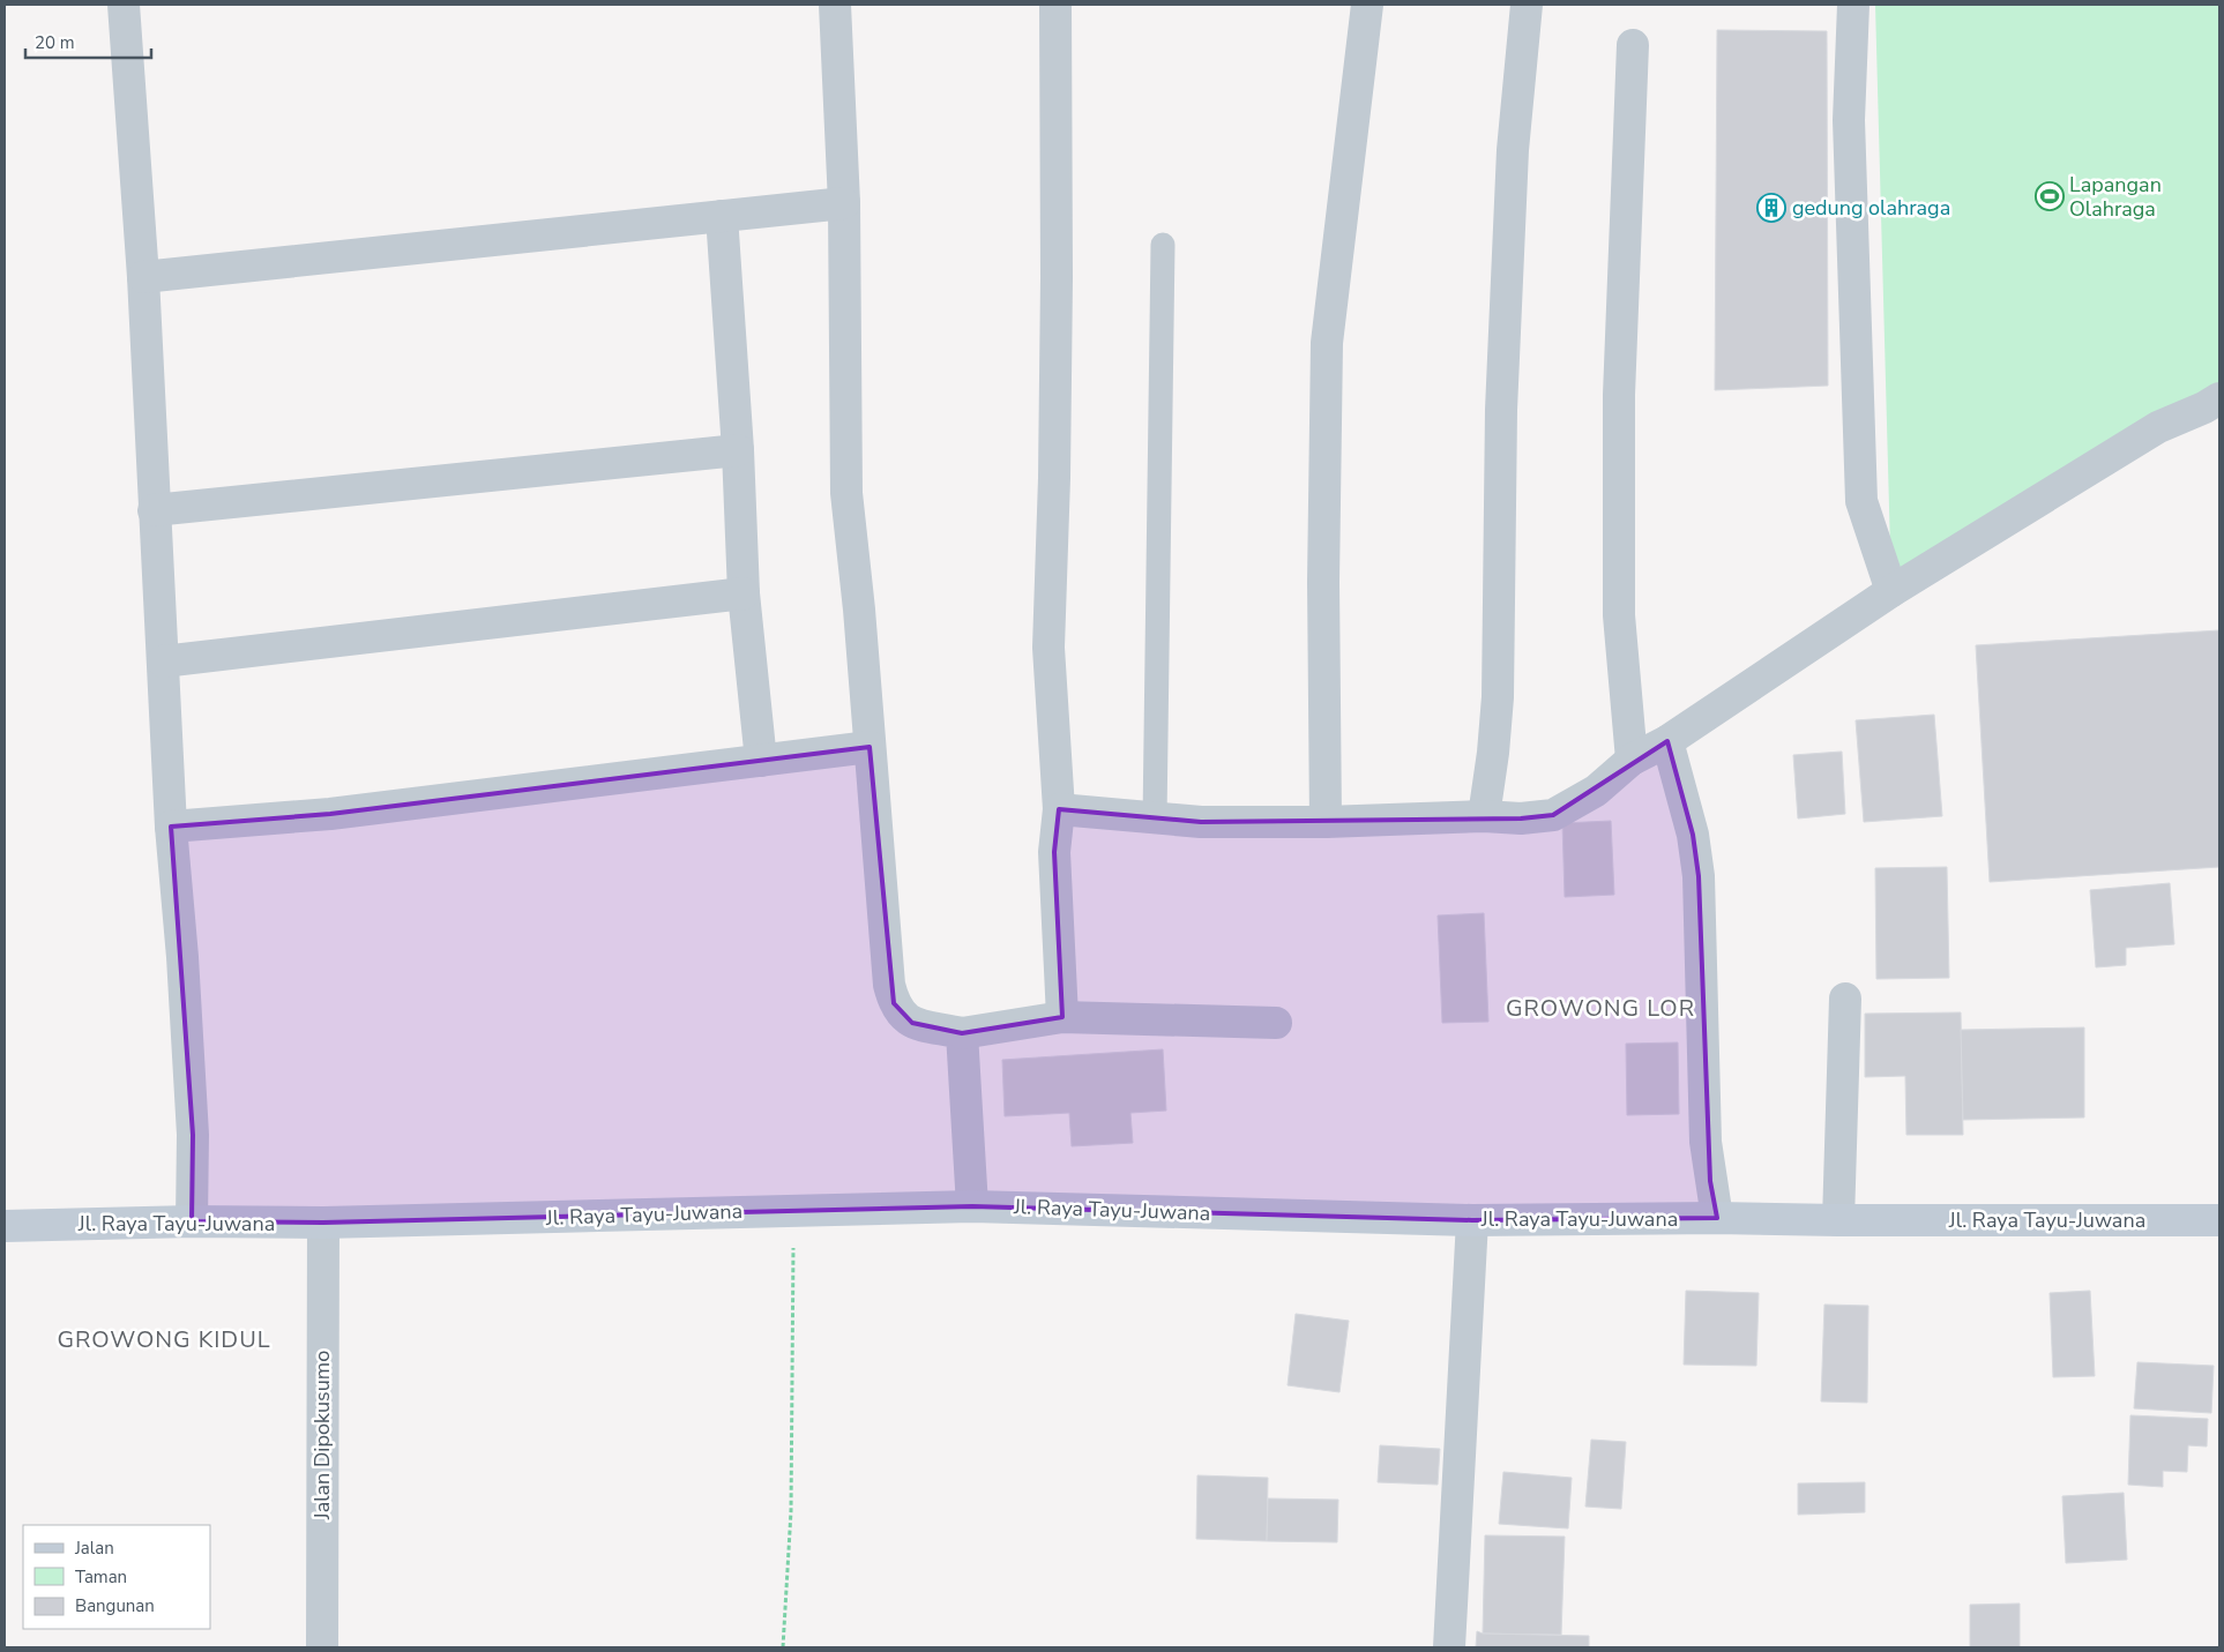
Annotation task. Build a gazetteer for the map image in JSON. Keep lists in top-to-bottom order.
{
  "streets": {
    "main road": ["Jl. Raya Tayu-Juwana"],
    "street": ["Jalan Dipokusumo"]
  },
  "crossings": [
    ["Jl. Raya Tayu-Juwana", "Jalan Dipokusumo"]
  ],
  "districts": ["GROWONG LOR", "GROWONG KIDUL"],
  "places": {
    "sports": ["Lapangan Olahraga"],
    "building": ["gedung olahraga"]
  },
  "legend": ["Jalan", "Taman", "Bangunan"],
  "scale_bar": "20 m"
}
